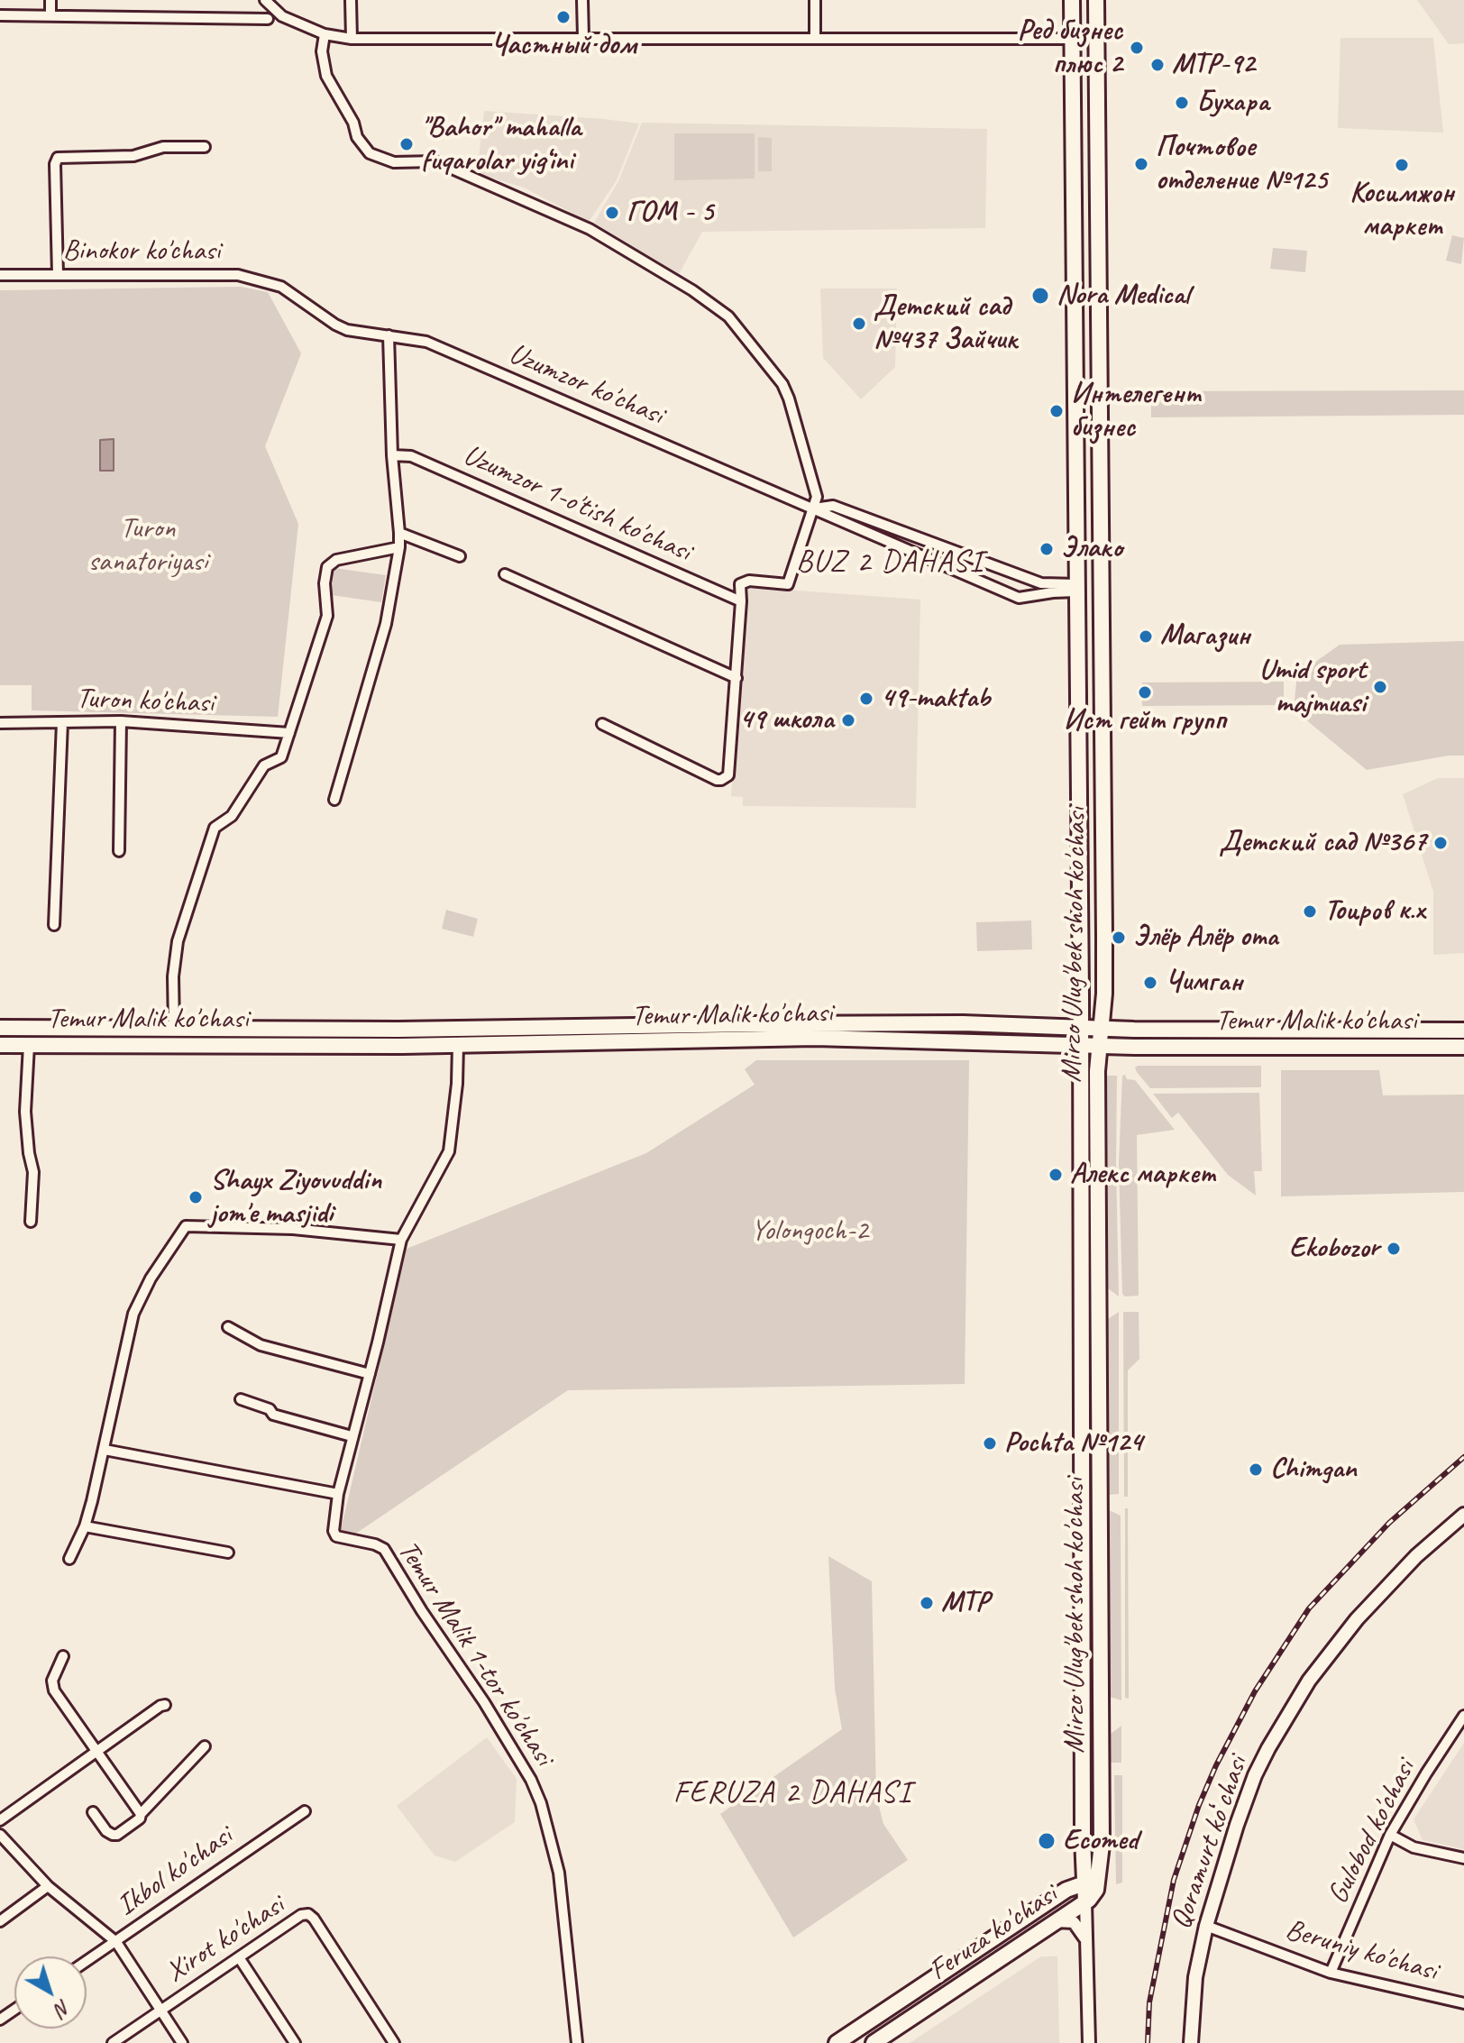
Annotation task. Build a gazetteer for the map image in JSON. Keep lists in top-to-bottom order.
{
  "streets": {
    "main road": [
      "Mirzo Ulug'bek shoh ko'chasi",
      "Temur Malik ko'chasi",
      "Qoramurt koʻchasi",
      "Feruza ko'chasi"
    ],
    "street": [
      "Binokor ko'chasi",
      "Uzumzor ko'chasi",
      "Uzumzor 1-o'tish ko'chasi",
      "Turon ko'chasi",
      "Temur Malik 1-tor ko'chasi",
      "Gulobod ko'chasi",
      "Ikbol ko'chasi",
      "Xirot ko'chasi",
      "Beruniy ko'chasi"
    ]
  },
  "crossings": [
    ["Binokor ko'chasi", "Uzumzor ko'chasi"],
    ["Uzumzor ko'chasi", "Mirzo Ulug'bek shoh ko'chasi"],
    ["Mirzo Ulug'bek shoh ko'chasi", "Temur Malik ko'chasi"],
    ["Mirzo Ulug'bek shoh ko'chasi", "Feruza ko'chasi"],
    ["Temur Malik ko'chasi", "Temur Malik 1-tor ko'chasi"],
    ["Gulobod ko'chasi", "Beruniy ko'chasi"],
    ["Qoramurt koʻchasi", "Beruniy ko'chasi"]
  ],
  "districts": ["BUZ 2 DAHASI", "FERUZA 2 DAHASI"],
  "parks": ["Turon sanatoriyasi", "Yolongoch-2"],
  "places": [
    "Частный дом",
    "Ред бизнес плюс 2",
    "MTP-92",
    "Бухара",
    "\"Bahor\" mahalla fuqarolar yig‘ini",
    "Почтовое отделение №125",
    "Косимжон маркет",
    "ГОМ - 5",
    "Nora Medical",
    "Детский сад №437 Зайчик",
    "Интелегент бизнес",
    "Элако",
    "Магазин",
    "Umid sport majmuasi",
    "Ист гейт групп",
    "49-maktab",
    "49 школа",
    "Детский сад №367",
    "Тоиров к.х",
    "Элёр Алёр ота",
    "Чимган",
    "Алекс маркет",
    "Shayx Ziyovuddin jom'e masjidi",
    "Ekobozor",
    "Pochta №124",
    "Chimgan",
    "MTP",
    "Ecomed"
  ],
  "north": "bottom right"
}
